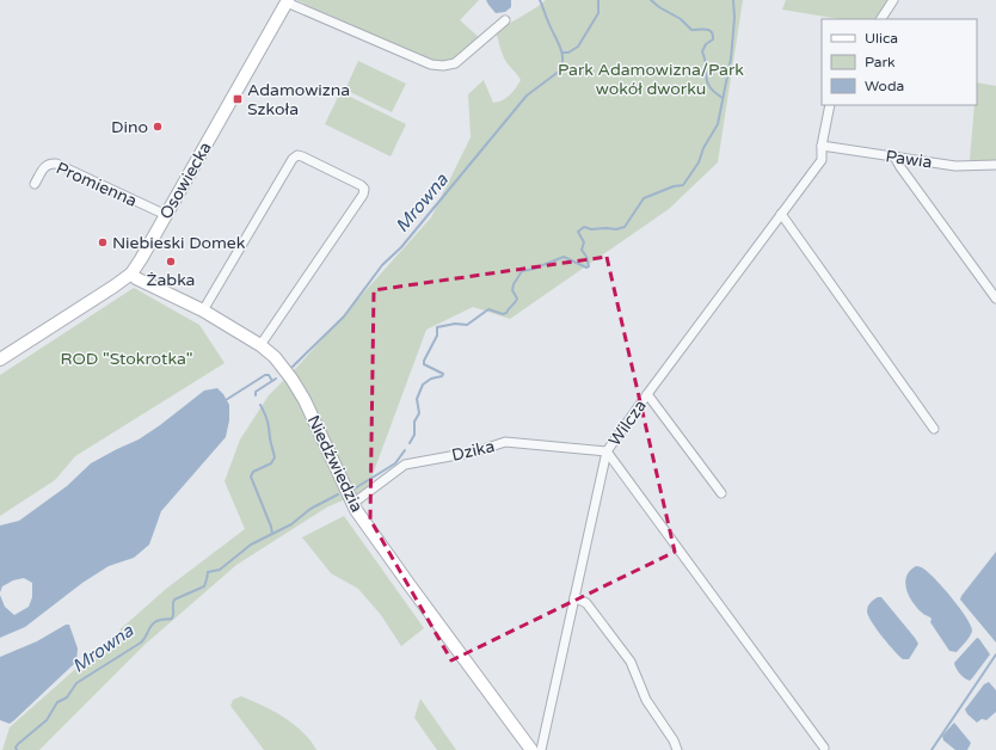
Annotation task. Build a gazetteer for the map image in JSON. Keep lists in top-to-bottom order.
{
  "streets": {
    "street": [
      "Pawia",
      "Osowiecka",
      "Promienna",
      "Wilcza",
      "Dzika",
      "Niedźwiedzia"
    ]
  },
  "crossings": [
    ["Pawia", "Wilcza"],
    ["Osowiecka", "Promienna"],
    ["Osowiecka", "Niedźwiedzia"],
    ["Wilcza", "Dzika"],
    ["Dzika", "Niedźwiedzia"]
  ],
  "water": ["Mrowna"],
  "parks": ["Park Adamowizna/Park wokół dworku", "ROD \"Stokrotka\""],
  "places": {
    "transit": ["Adamowizna Szkoła"],
    "other": ["Dino", "Niebieski Domek", "Żabka"]
  },
  "legend": ["Ulica", "Park", "Woda"]
}
